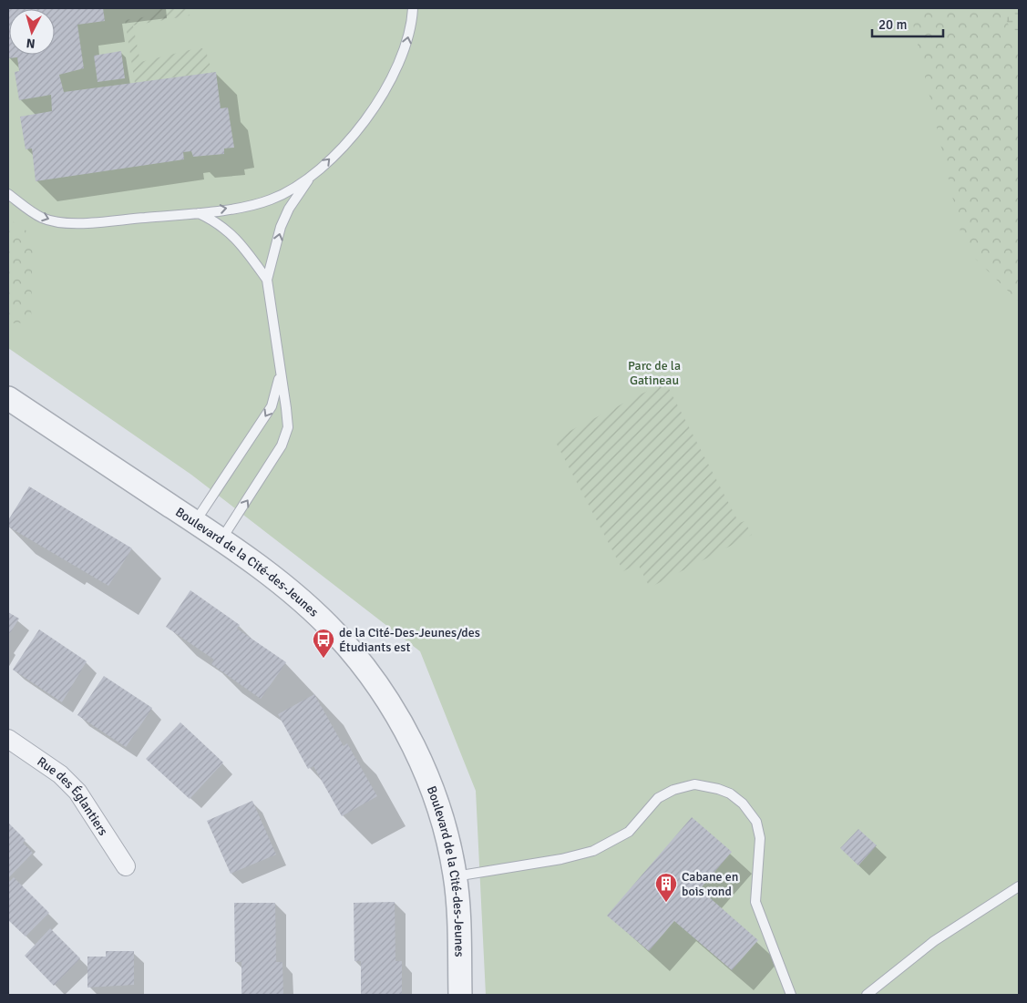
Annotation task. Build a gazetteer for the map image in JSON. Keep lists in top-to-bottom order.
{
  "streets": {
    "street": ["Boulevard de la Cité-des-Jeunes", "Rue des Églantiers"]
  },
  "parks": ["Parc de la Gatineau"],
  "places": {
    "bus stop": ["de la Cité-Des-Jeunes/des Étudiants est"],
    "building": ["Cabane en bois rond"]
  },
  "scale_bar": "20 m",
  "north": "bottom"
}
